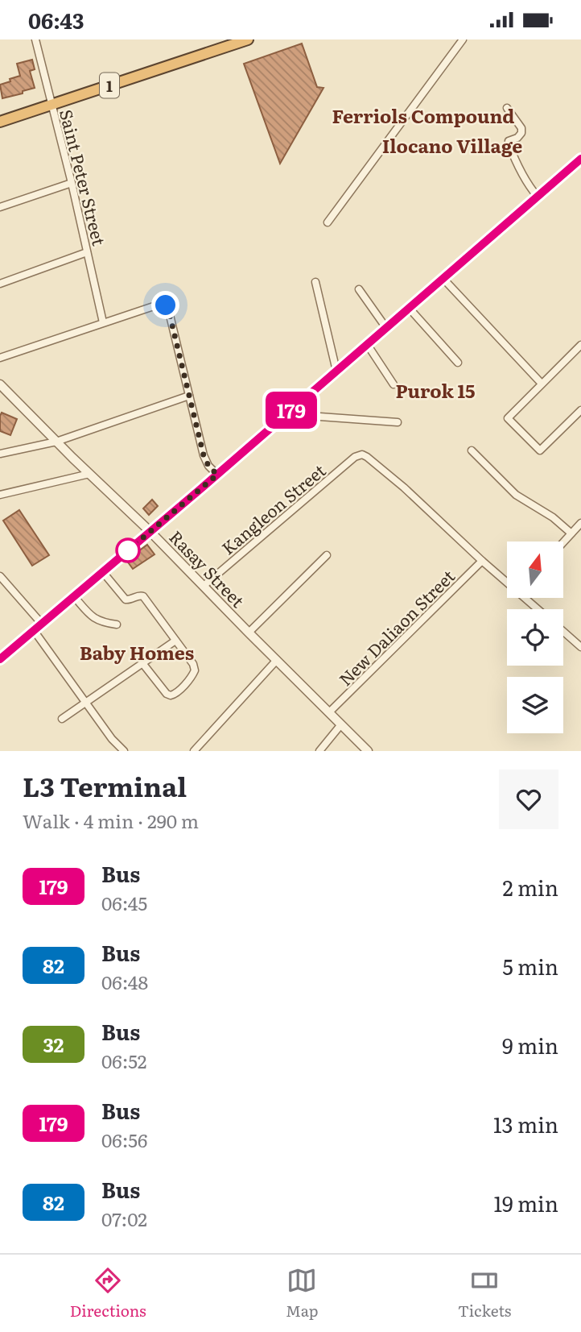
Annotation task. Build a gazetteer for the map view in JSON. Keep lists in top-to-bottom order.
{
  "streets": {
    "highway": ["1"],
    "street": [
      "Saint Peter Street",
      "Kangleon Street",
      "Rasay Street",
      "New Daliaon Street"
    ]
  },
  "crossings": [
    ["1", "Saint Peter Street"],
    ["Kangleon Street", "Rasay Street"],
    ["Kangleon Street", "New Daliaon Street"],
    ["Rasay Street", "New Daliaon Street"]
  ],
  "districts": [
    "Ferriols Compound",
    "Ilocano Village",
    "Purok 15",
    "Baby Homes"
  ],
  "lines": ["bus line 179"],
  "north": "top",
  "page": {
    "status": "06:43",
    "on_map": "179",
    "heading": ["L3 Terminal", "Walk · 4 min · 290 m"],
    "list": [
      {
        "mark": "179",
        "name": "Bus",
        "note": "06:45",
        "value": "2 min"
      },
      {
        "mark": "82",
        "name": "Bus",
        "note": "06:48",
        "value": "5 min"
      },
      {
        "mark": "32",
        "name": "Bus",
        "note": "06:52",
        "value": "9 min"
      },
      {
        "mark": "179",
        "name": "Bus",
        "note": "06:56",
        "value": "13 min"
      },
      {
        "mark": "82",
        "name": "Bus",
        "note": "07:02",
        "value": "19 min"
      }
    ],
    "tabs": ["Directions", "Map", "Tickets"]
  }
}
